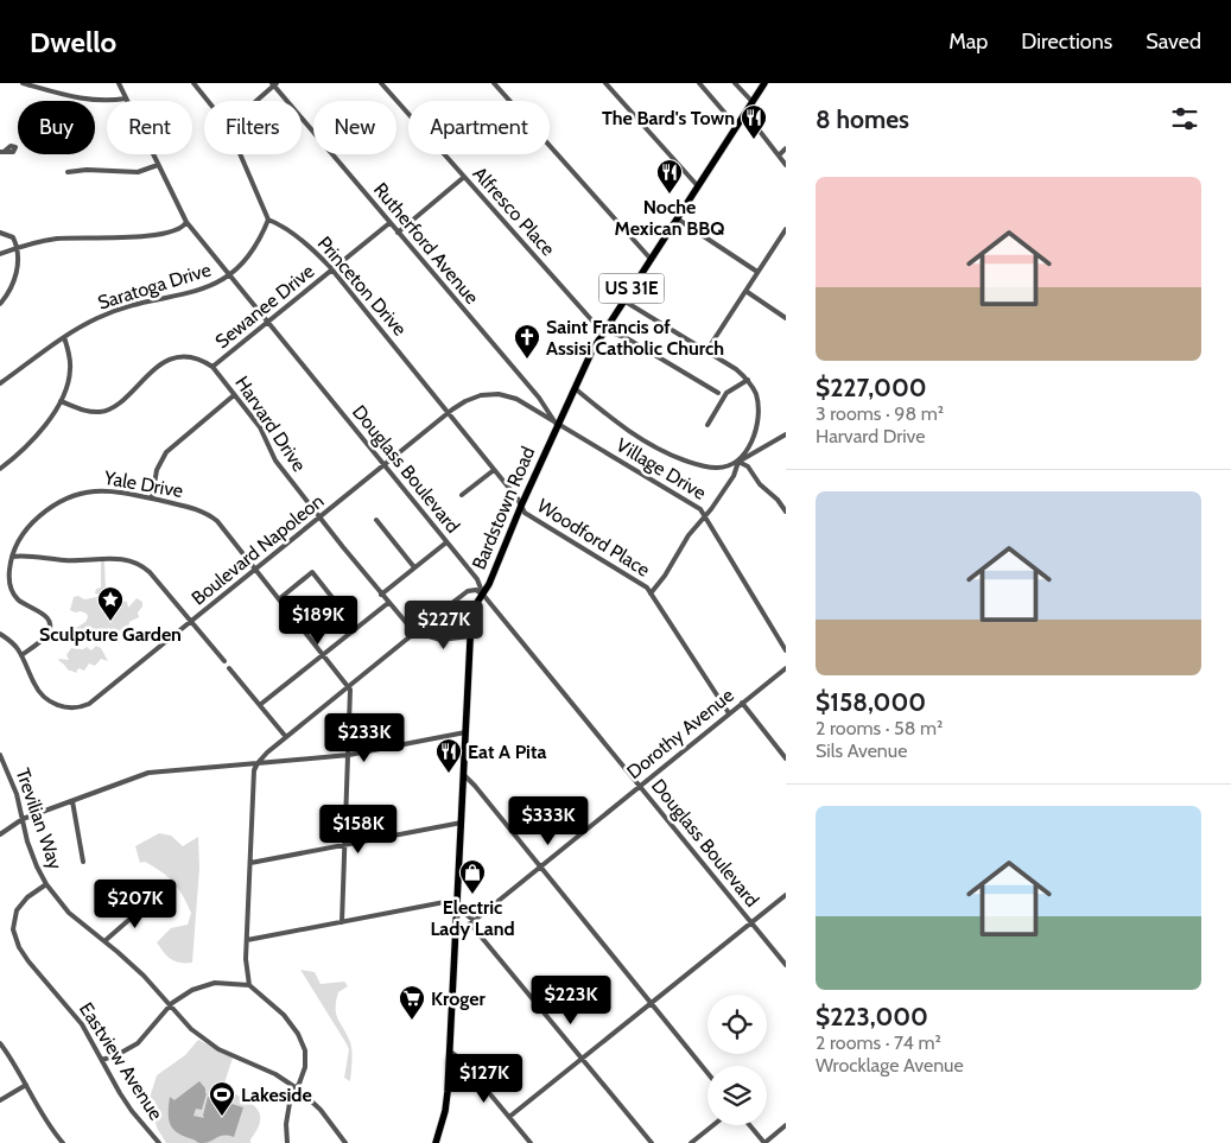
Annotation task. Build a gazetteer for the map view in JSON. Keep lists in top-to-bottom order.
{
  "streets": {
    "main road": ["US 31E", "Bardstown Road"],
    "street": [
      "Alfresco Place",
      "Rutherford Avenue",
      "Saratoga Drive",
      "Princeton Drive",
      "Sewanee Drive",
      "Harvard Drive",
      "Douglass Boulevard",
      "Village Drive",
      "Yale Drive",
      "Woodford Place",
      "Boulevard Napoleon",
      "Dorothy Avenue",
      "Trevilian Way",
      "Eastview Avenue"
    ]
  },
  "crossings": [
    ["Alfresco Place", "Bardstown Road"],
    ["Rutherford Avenue", "Sewanee Drive"],
    ["Rutherford Avenue", "Village Drive"],
    ["Rutherford Avenue", "Bardstown Road"],
    ["Rutherford Avenue", "Boulevard Napoleon"],
    ["Saratoga Drive", "Princeton Drive"],
    ["Saratoga Drive", "Douglass Boulevard"],
    ["Princeton Drive", "Sewanee Drive"],
    ["Princeton Drive", "Bardstown Road"],
    ["Princeton Drive", "Woodford Place"],
    ["Princeton Drive", "Boulevard Napoleon"],
    ["Sewanee Drive", "Harvard Drive"],
    ["Sewanee Drive", "Douglass Boulevard"],
    ["Harvard Drive", "Boulevard Napoleon"],
    ["Douglass Boulevard", "Bardstown Road"],
    ["Douglass Boulevard", "Boulevard Napoleon"],
    ["Douglass Boulevard", "Dorothy Avenue"],
    ["Village Drive", "Bardstown Road"],
    ["Village Drive", "Boulevard Napoleon"],
    ["Yale Drive", "Boulevard Napoleon"],
    ["Bardstown Road", "Woodford Place"],
    ["Bardstown Road", "Boulevard Napoleon"],
    ["Bardstown Road", "Dorothy Avenue"],
    ["Woodford Place", "Dorothy Avenue"],
    ["Trevilian Way", "Eastview Avenue"]
  ],
  "places": {
    "restaurant": ["The Bard's Town", "Noche Mexican BBQ", "Eat A Pita"],
    "church": ["Saint Francis of Assisi Catholic Church"],
    "place": ["Sculpture Garden"],
    "shop": ["Electric Lady Land"],
    "supermarket": ["Kroger"],
    "sports": ["Lakeside"]
  },
  "page": {
    "header": "Dwello",
    "nav": ["Map", "Directions", "Saved"],
    "heading": "8 homes",
    "chip": [
      "Buy",
      "Rent",
      "Filters",
      "New",
      "Apartment"
    ],
    "list": [
      {
        "name": "$227,000",
        "note": "3 rooms · 98 m² · Harvard Drive"
      },
      {
        "name": "$158,000",
        "note": "2 rooms · 58 m² · Sils Avenue"
      },
      {
        "name": "$223,000",
        "note": "2 rooms · 74 m² · Wrocklage Avenue"
      }
    ],
    "price": [
      "$189K",
      "$227K",
      "$233K",
      "$333K",
      "$158K",
      "$207K",
      "$223K",
      "$127K"
    ]
  }
}
